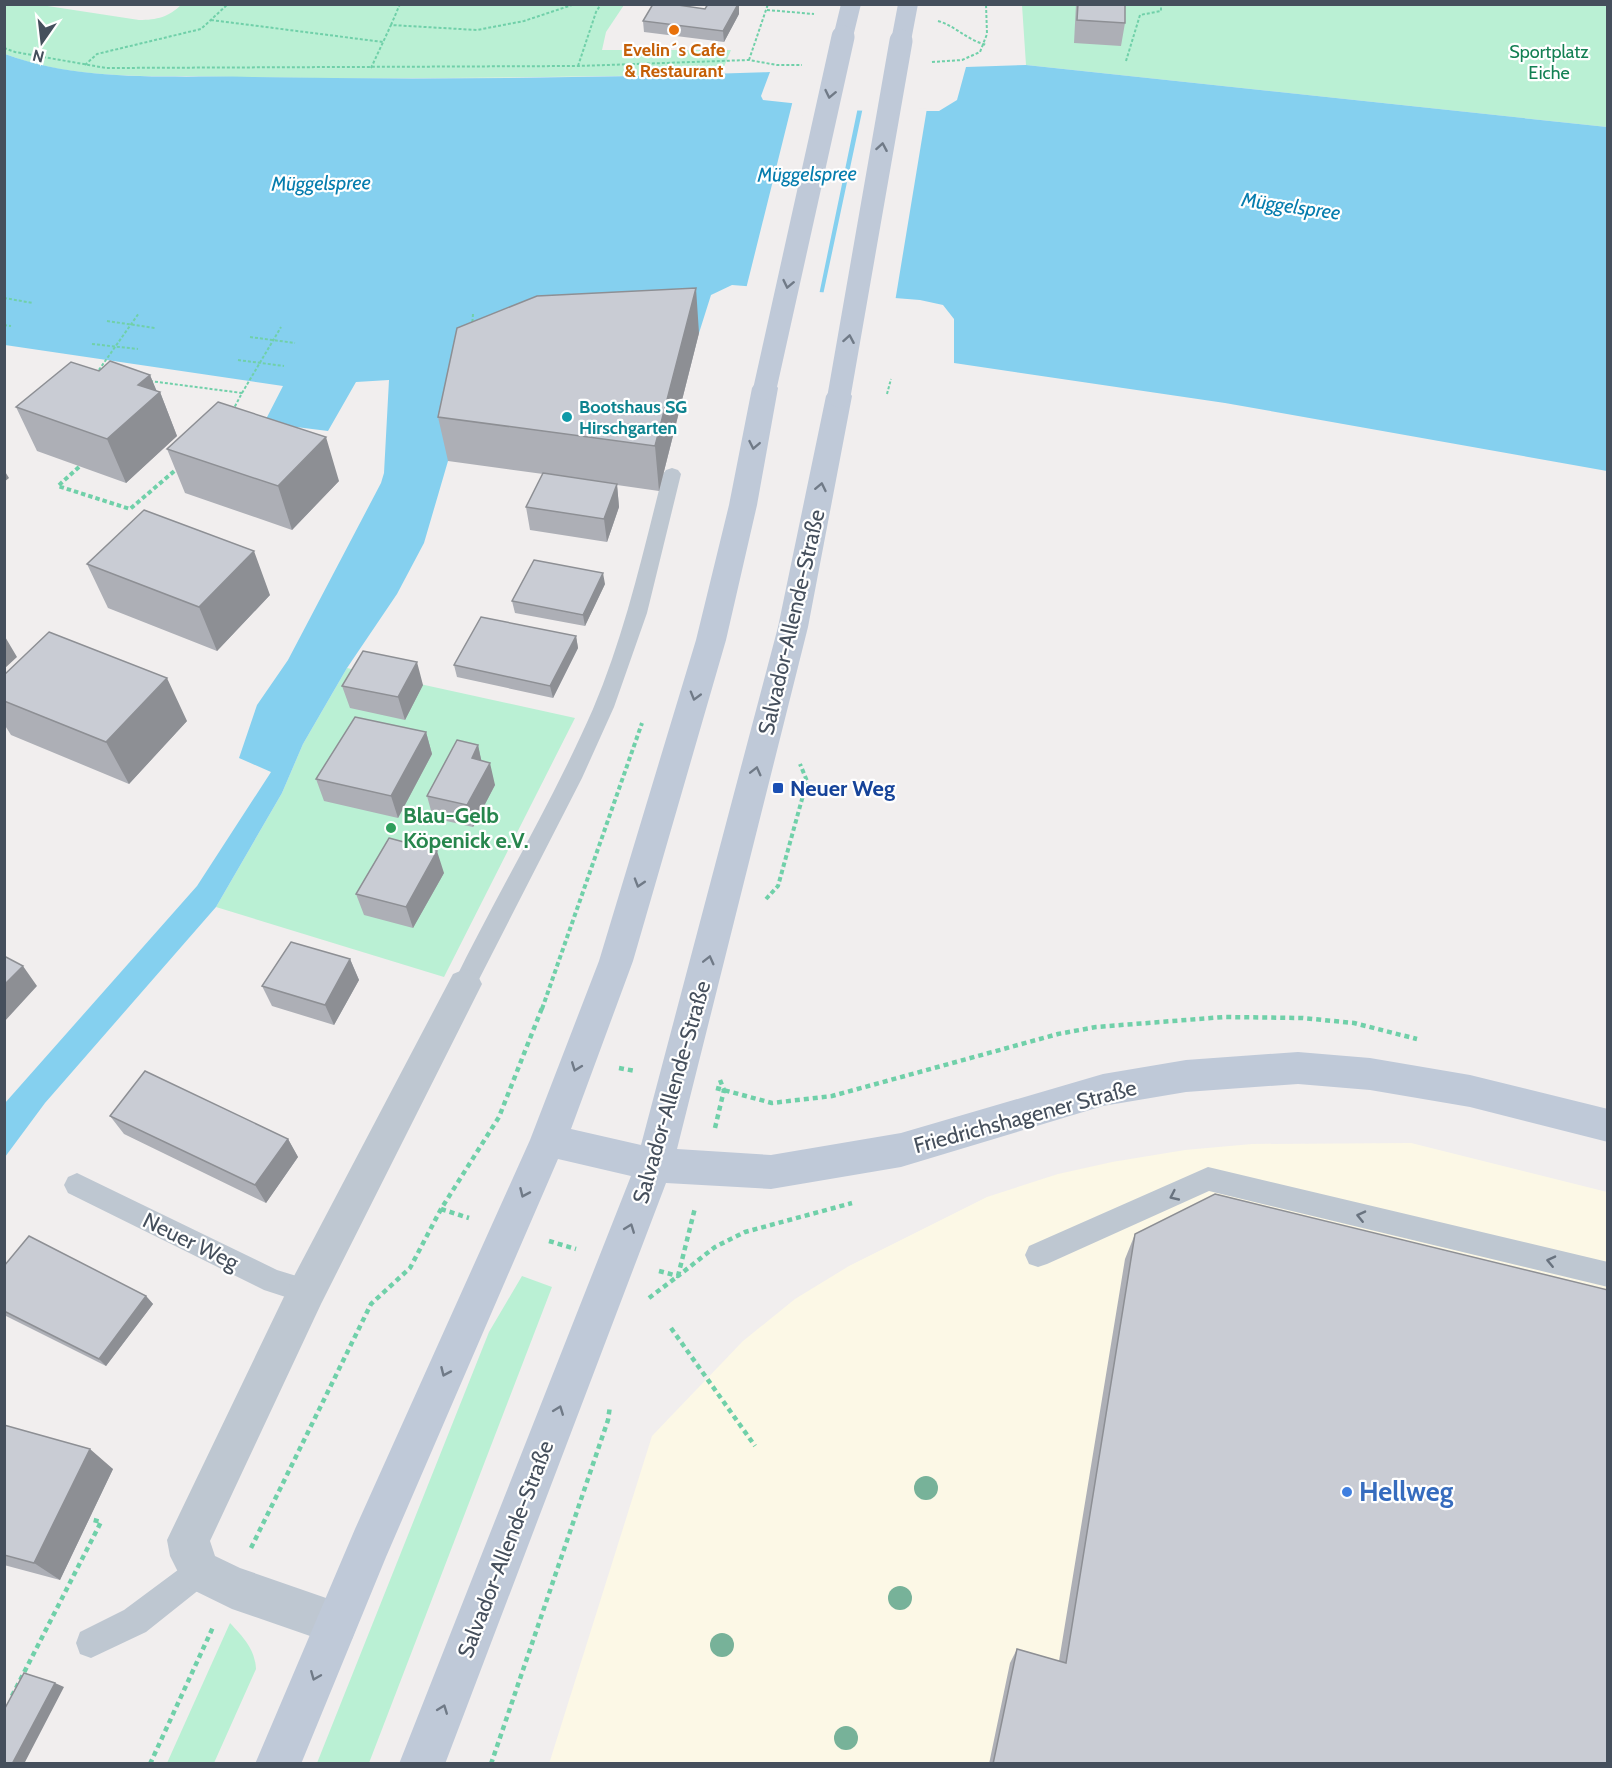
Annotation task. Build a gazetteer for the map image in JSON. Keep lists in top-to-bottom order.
{
  "streets": {
    "main road": ["Salvador-Allende-Straße", "Friedrichshagener Straße"],
    "lane": ["Neuer Weg"]
  },
  "crossings": [
    ["Salvador-Allende-Straße", "Friedrichshagener Straße"]
  ],
  "water": ["Müggelspree"],
  "parks": ["Sportplatz Eiche"],
  "places": {
    "other": [
      "Evelin´s Cafe & Restaurant",
      "Bootshaus SG Hirschgarten",
      "Blau-Gelb Köpenick e.V.",
      "Hellweg"
    ],
    "transit": ["Neuer Weg"]
  },
  "north": "bottom"
}
